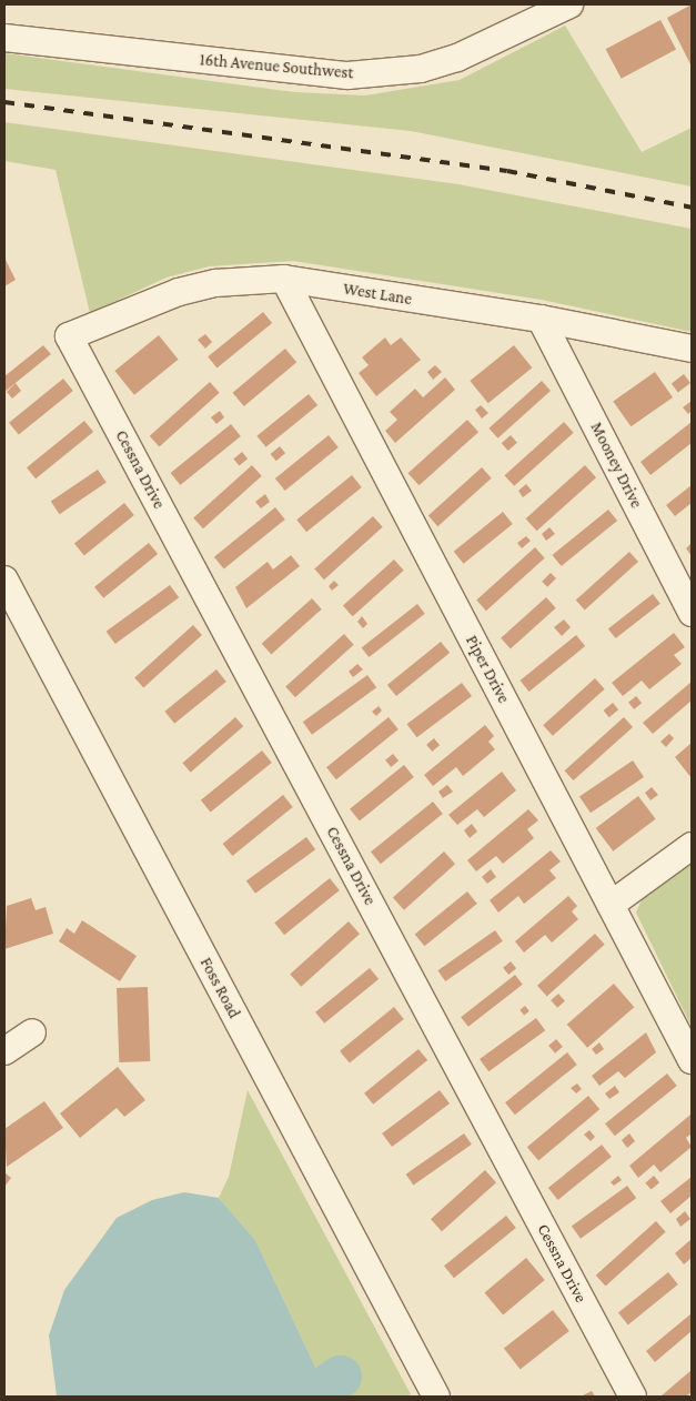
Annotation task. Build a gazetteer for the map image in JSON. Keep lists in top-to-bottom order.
{
  "streets": {
    "street": [
      "16th Avenue Southwest",
      "West Lane",
      "Mooney Drive",
      "Cessna Drive",
      "Piper Drive",
      "Foss Road"
    ]
  },
  "crossings": [
    ["West Lane", "Mooney Drive"],
    ["West Lane", "Cessna Drive"],
    ["West Lane", "Piper Drive"]
  ]
}
